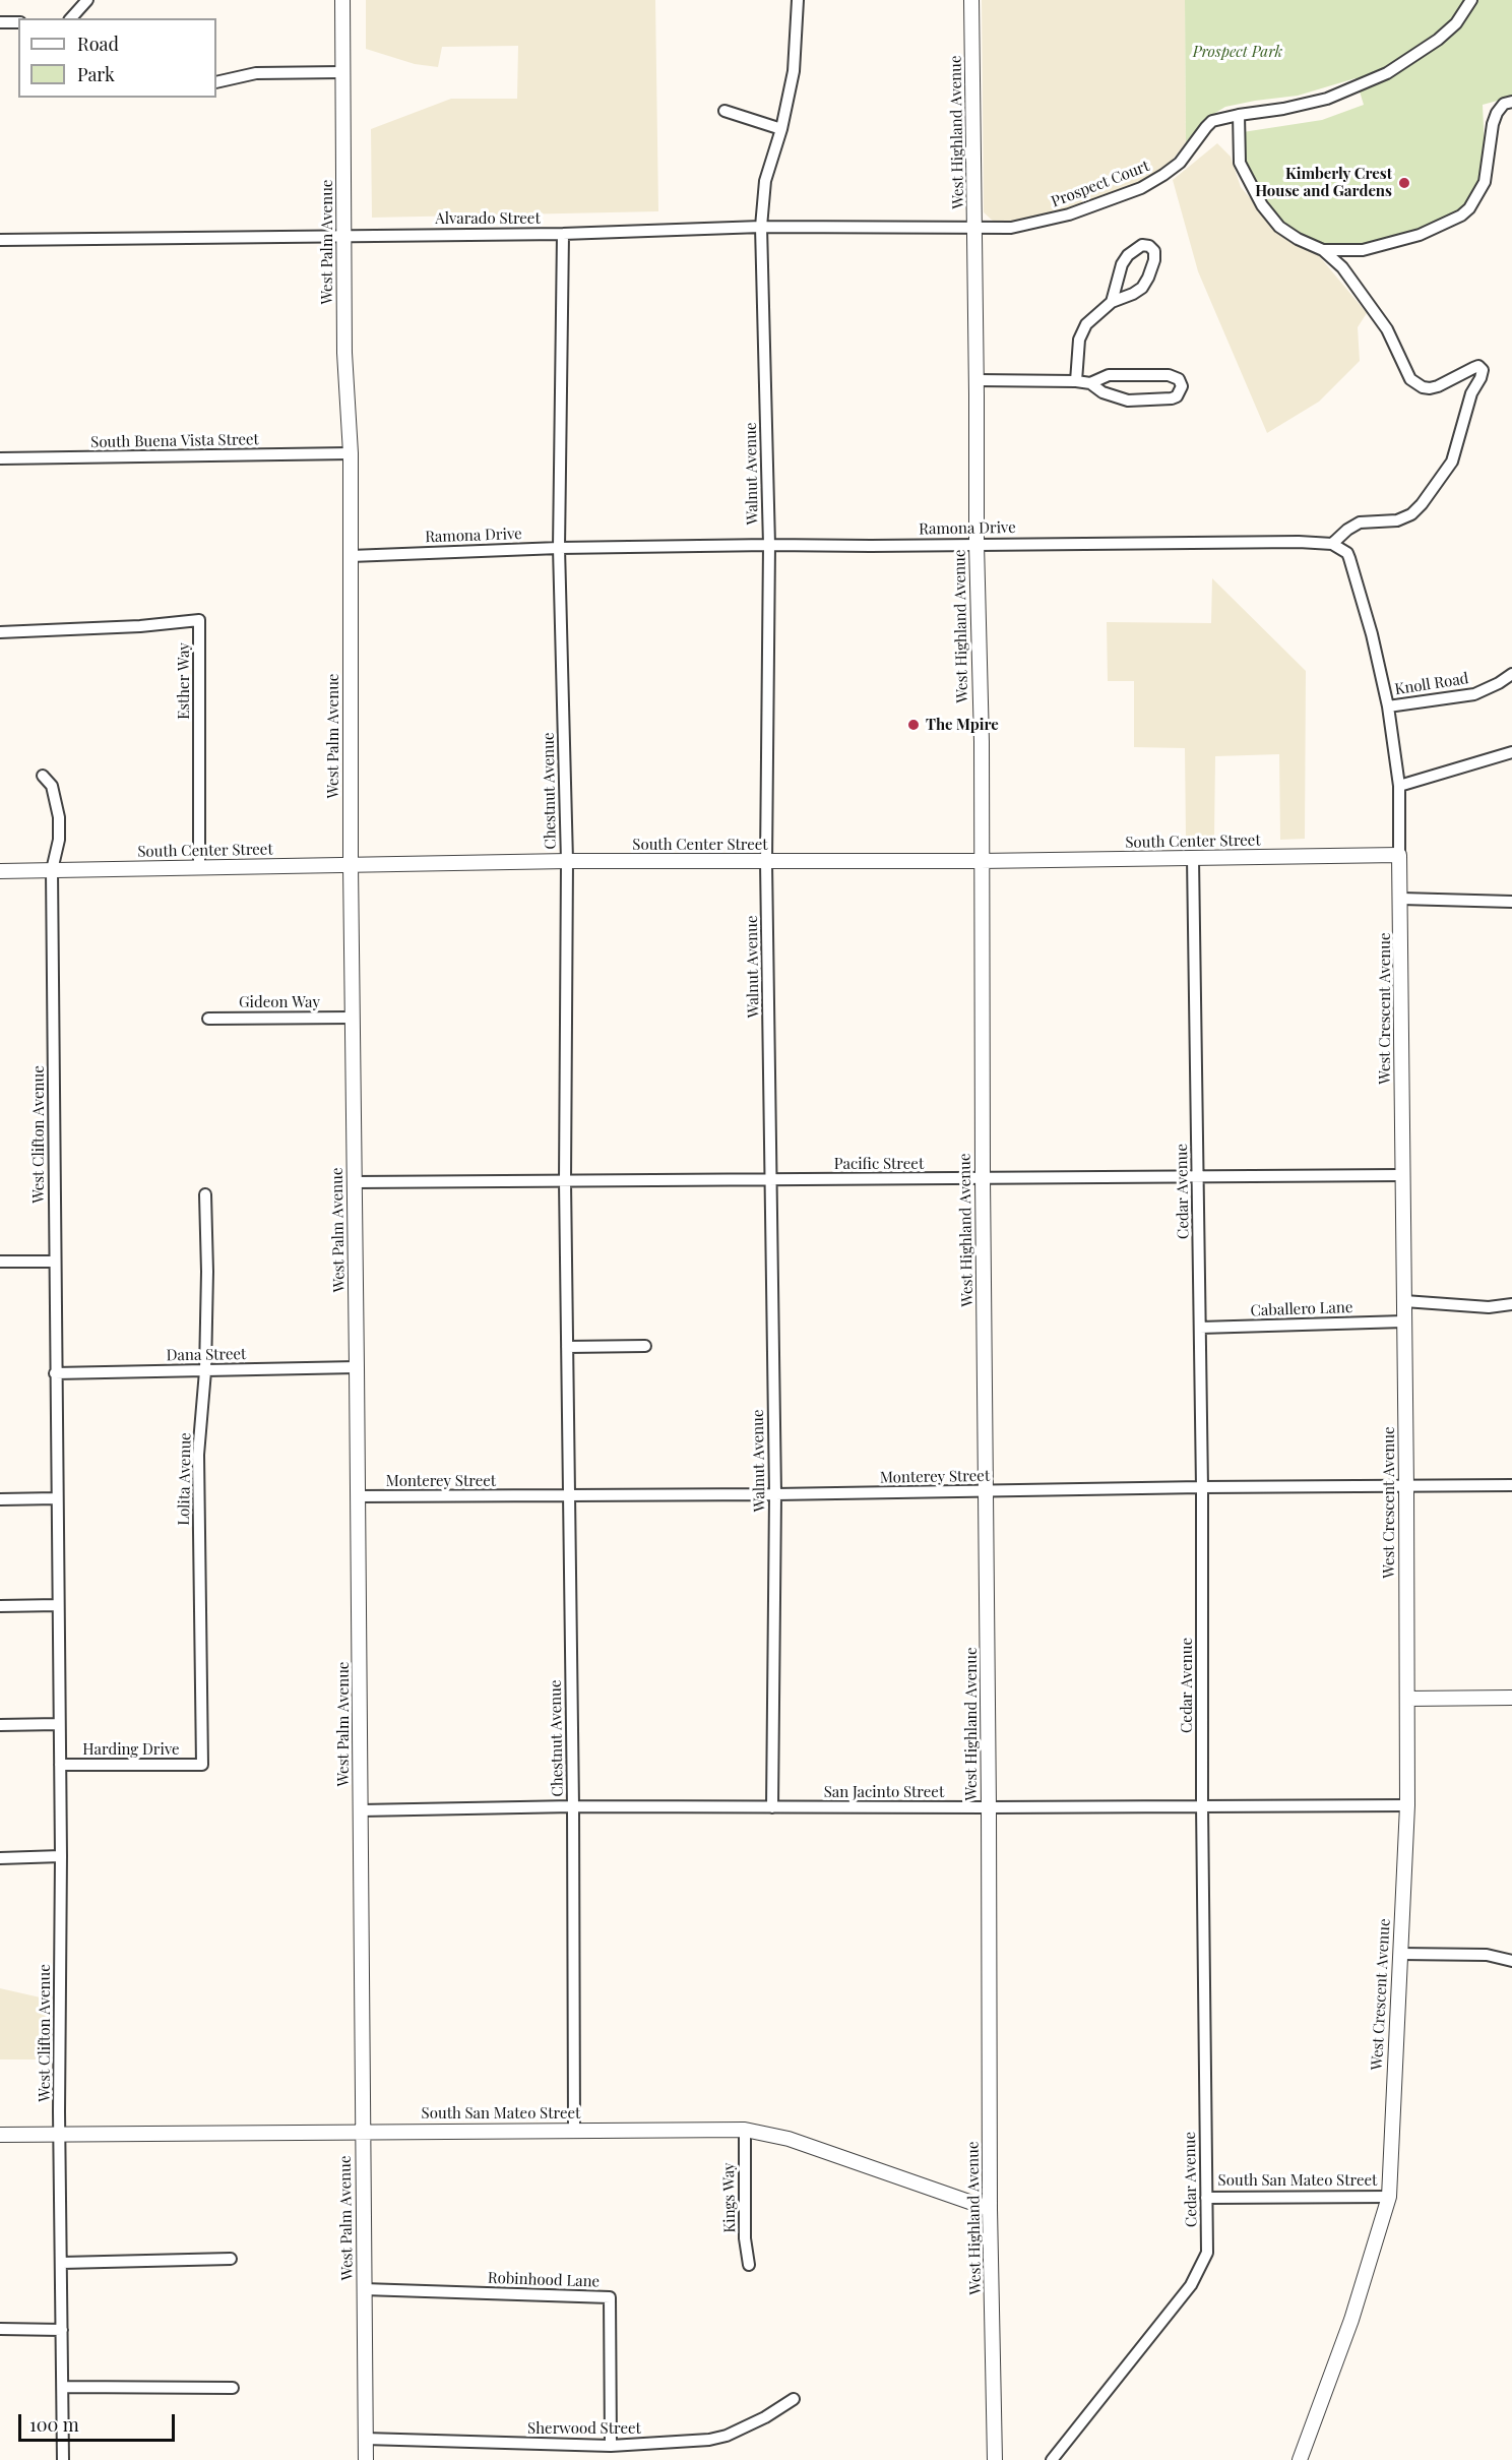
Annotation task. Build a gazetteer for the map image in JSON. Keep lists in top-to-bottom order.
{
  "streets": {
    "street": [
      "West Highland Avenue",
      "Prospect Court",
      "Alvarado Street",
      "West Palm Avenue",
      "South Buena Vista Street",
      "Walnut Avenue",
      "Ramona Drive",
      "Esther Way",
      "Knoll Road",
      "Chestnut Avenue",
      "South Center Street",
      "Gideon Way",
      "West Crescent Avenue",
      "West Clifton Avenue",
      "Pacific Street",
      "Cedar Avenue",
      "Caballero Lane",
      "Dana Street",
      "Monterey Street",
      "Lolita Avenue",
      "Harding Drive",
      "San Jacinto Street",
      "South San Mateo Street",
      "Kings Way",
      "Robinhood Lane",
      "Sherwood Street"
    ]
  },
  "crossings": [
    ["West Highland Avenue", "Prospect Court"],
    ["West Highland Avenue", "Alvarado Street"],
    ["West Highland Avenue", "Ramona Drive"],
    ["West Highland Avenue", "South Center Street"],
    ["West Highland Avenue", "Pacific Street"],
    ["West Highland Avenue", "Monterey Street"],
    ["West Highland Avenue", "San Jacinto Street"],
    ["West Highland Avenue", "South San Mateo Street"],
    ["Prospect Court", "Alvarado Street"],
    ["Alvarado Street", "West Palm Avenue"],
    ["Alvarado Street", "Walnut Avenue"],
    ["Alvarado Street", "Chestnut Avenue"],
    ["West Palm Avenue", "South Buena Vista Street"],
    ["West Palm Avenue", "Ramona Drive"],
    ["West Palm Avenue", "South Center Street"],
    ["West Palm Avenue", "Gideon Way"],
    ["West Palm Avenue", "Pacific Street"],
    ["West Palm Avenue", "Dana Street"],
    ["West Palm Avenue", "Monterey Street"],
    ["West Palm Avenue", "San Jacinto Street"],
    ["West Palm Avenue", "South San Mateo Street"],
    ["West Palm Avenue", "Robinhood Lane"],
    ["West Palm Avenue", "Sherwood Street"],
    ["Walnut Avenue", "Ramona Drive"],
    ["Walnut Avenue", "South Center Street"],
    ["Walnut Avenue", "Pacific Street"],
    ["Walnut Avenue", "Monterey Street"],
    ["Walnut Avenue", "San Jacinto Street"],
    ["Ramona Drive", "Chestnut Avenue"],
    ["Ramona Drive", "West Crescent Avenue"],
    ["Esther Way", "South Center Street"],
    ["Knoll Road", "West Crescent Avenue"],
    ["Chestnut Avenue", "South Center Street"],
    ["Chestnut Avenue", "Pacific Street"],
    ["Chestnut Avenue", "Monterey Street"],
    ["Chestnut Avenue", "San Jacinto Street"],
    ["Chestnut Avenue", "South San Mateo Street"],
    ["South Center Street", "West Crescent Avenue"],
    ["South Center Street", "West Clifton Avenue"],
    ["South Center Street", "Cedar Avenue"],
    ["West Crescent Avenue", "Pacific Street"],
    ["West Crescent Avenue", "Caballero Lane"],
    ["West Crescent Avenue", "Monterey Street"],
    ["West Crescent Avenue", "San Jacinto Street"],
    ["West Crescent Avenue", "South San Mateo Street"],
    ["West Clifton Avenue", "Dana Street"],
    ["West Clifton Avenue", "Harding Drive"],
    ["West Clifton Avenue", "South San Mateo Street"],
    ["Pacific Street", "Cedar Avenue"],
    ["Cedar Avenue", "Caballero Lane"],
    ["Cedar Avenue", "Monterey Street"],
    ["Cedar Avenue", "San Jacinto Street"],
    ["Cedar Avenue", "South San Mateo Street"],
    ["Dana Street", "Lolita Avenue"],
    ["Lolita Avenue", "Harding Drive"],
    ["South San Mateo Street", "Kings Way"],
    ["Robinhood Lane", "Sherwood Street"]
  ],
  "parks": ["Prospect Park"],
  "places": ["Kimberly Crest House and Gardens", "The Mpire"],
  "legend": ["Road", "Park"],
  "scale_bar": "100 m"
}
